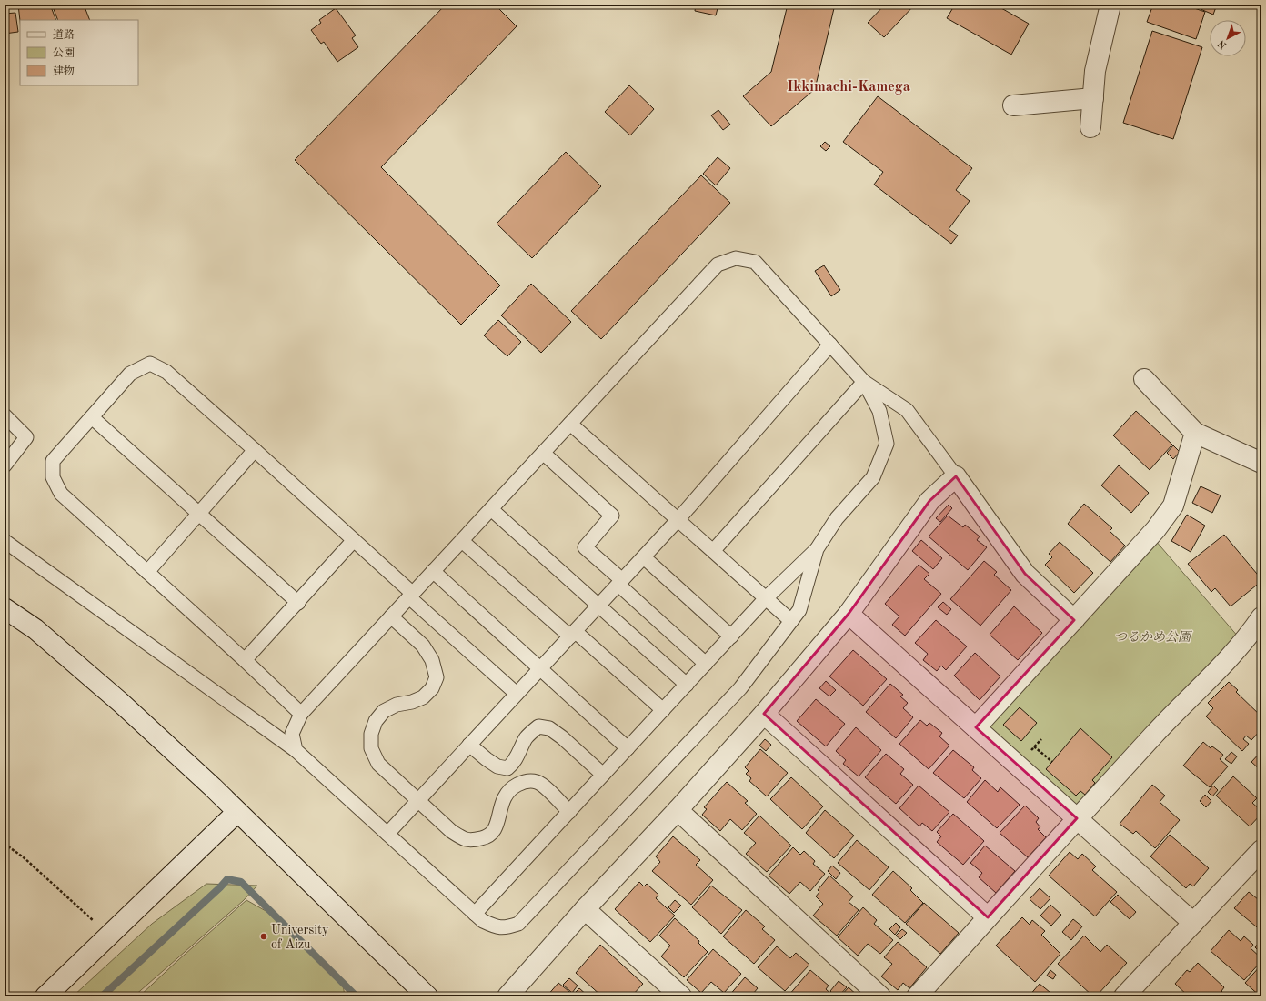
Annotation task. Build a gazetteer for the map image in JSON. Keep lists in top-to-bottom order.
{
  "districts": ["Ikkimachi-Kamega"],
  "parks": ["つるかめ公園"],
  "places": ["University of Aizu"],
  "legend": ["道路", "公園", "建物"],
  "north": "bottom left"
}
